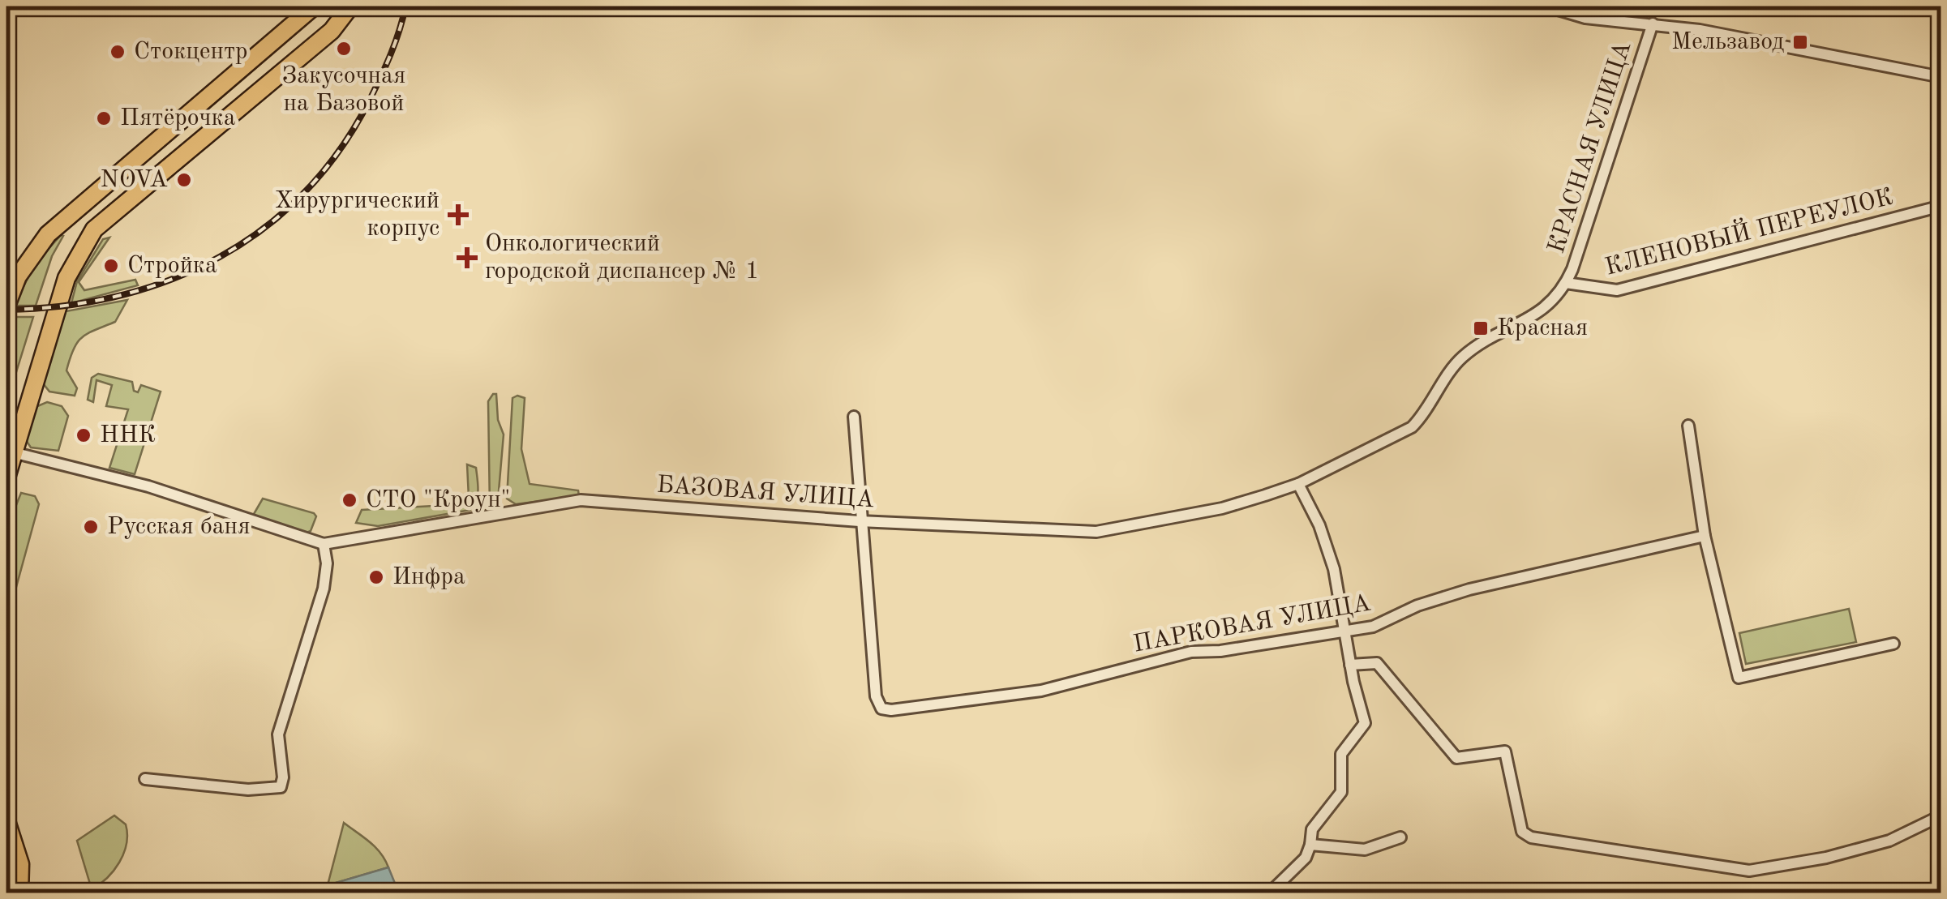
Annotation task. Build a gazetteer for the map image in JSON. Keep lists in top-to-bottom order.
{
  "streets": {
    "street": [
      "КРАСНАЯ УЛИЦА",
      "КЛЕНОВЫЙ ПЕРЕУЛОК",
      "БАЗОВАЯ УЛИЦА",
      "ПАРКОВАЯ УЛИЦА"
    ]
  },
  "crossings": [
    ["КРАСНАЯ УЛИЦА", "КЛЕНОВЫЙ ПЕРЕУЛОК"],
    ["КРАСНАЯ УЛИЦА", "БАЗОВАЯ УЛИЦА"],
    ["БАЗОВАЯ УЛИЦА", "ПАРКОВАЯ УЛИЦА"]
  ],
  "places": {
    "transit": ["Мельзавод", "Красная"],
    "other": [
      "Закусочная на Базовой",
      "Стокцентр",
      "Пятёрочка",
      "NOVA",
      "Стройка",
      "ННК",
      "СТО \"Кроун\"",
      "Русская баня",
      "Инфра"
    ],
    "health": ["Хирургический корпус", "Онкологический городской диспансер № 1"]
  }
}
